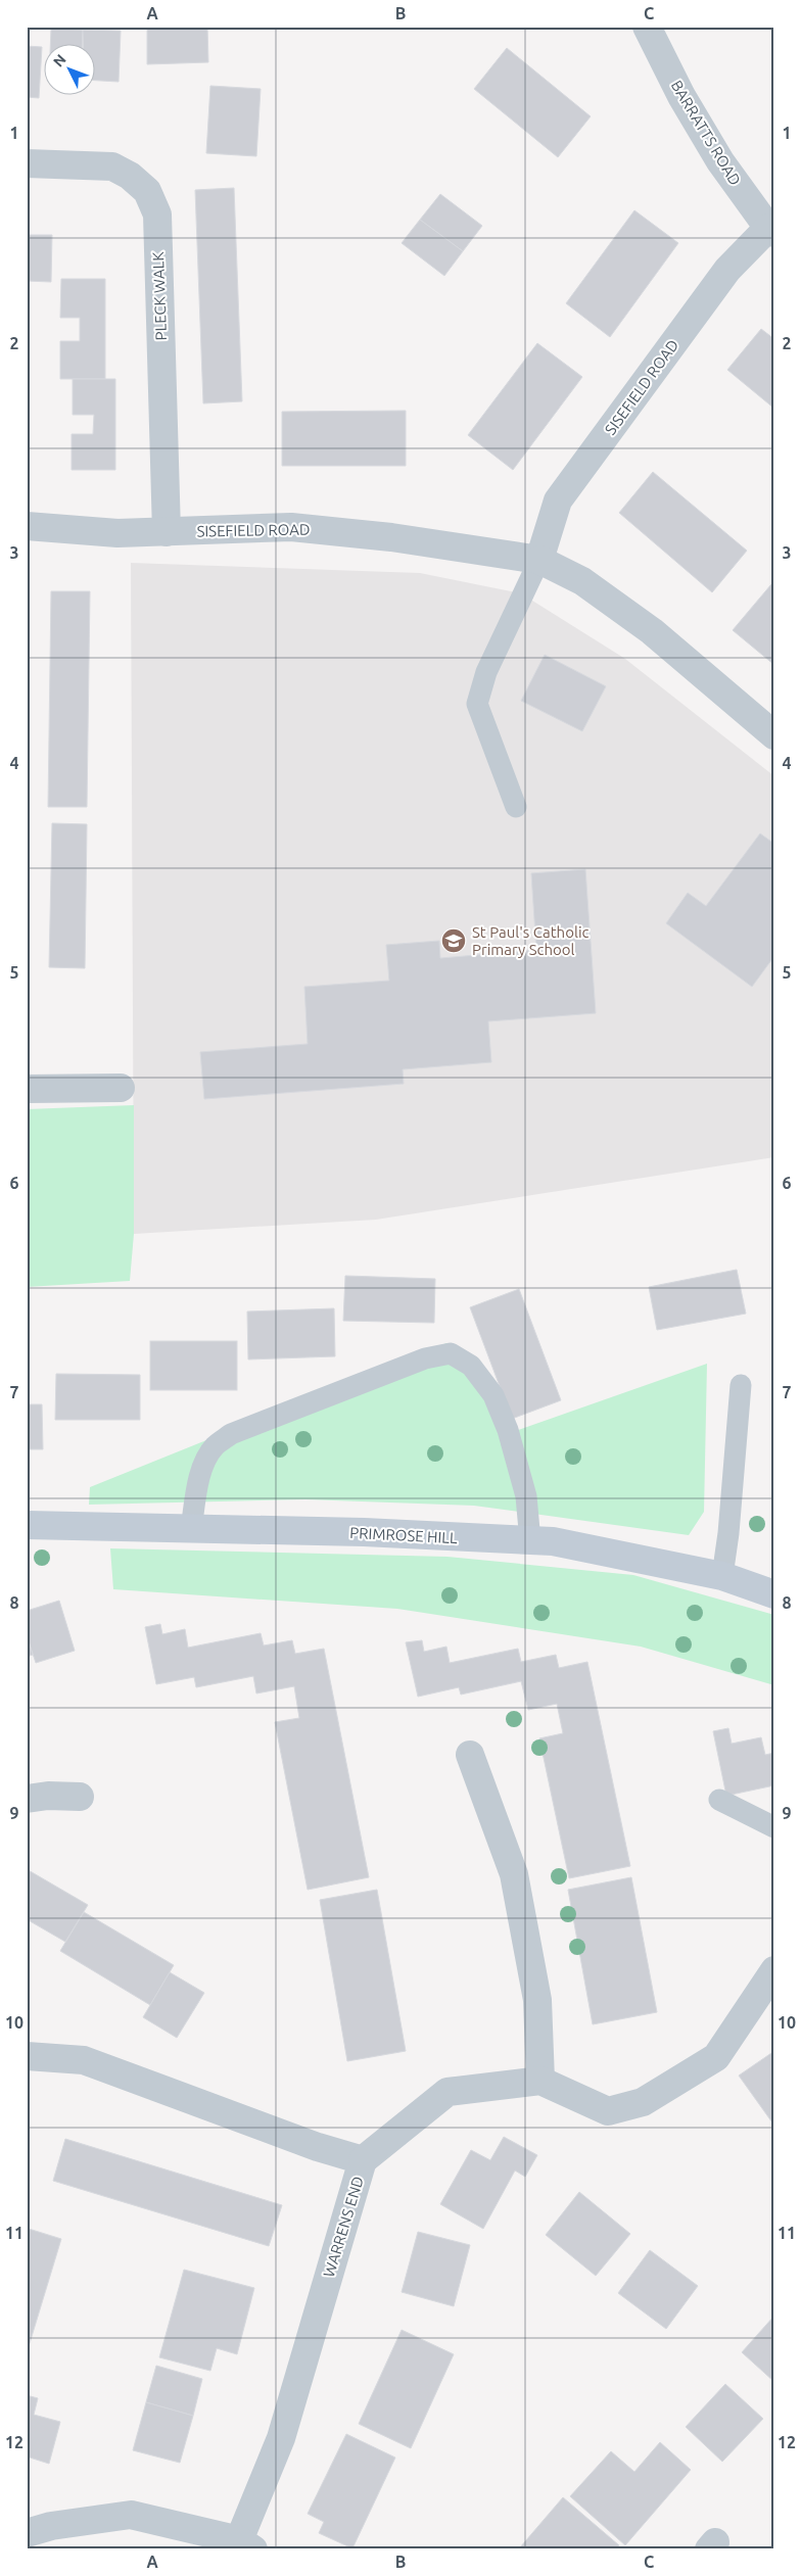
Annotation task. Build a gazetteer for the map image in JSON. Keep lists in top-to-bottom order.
{
  "streets": {
    "street": [
      "BARRATTS ROAD",
      "PLECK WALK",
      "SISEFIELD ROAD",
      "PRIMROSE HILL",
      "WARRENS END"
    ]
  },
  "crossings": [
    ["BARRATTS ROAD", "SISEFIELD ROAD"],
    ["PLECK WALK", "SISEFIELD ROAD"]
  ],
  "places": {
    "school or university": ["St Paul's Catholic Primary School"]
  },
  "north": "top left",
  "grid": {
    "columns": ["A", "B", "C"],
    "rows": [
      "1",
      "2",
      "3",
      "4",
      "5",
      "6",
      "7",
      "8",
      "9",
      "10",
      "11",
      "12"
    ]
  }
}
